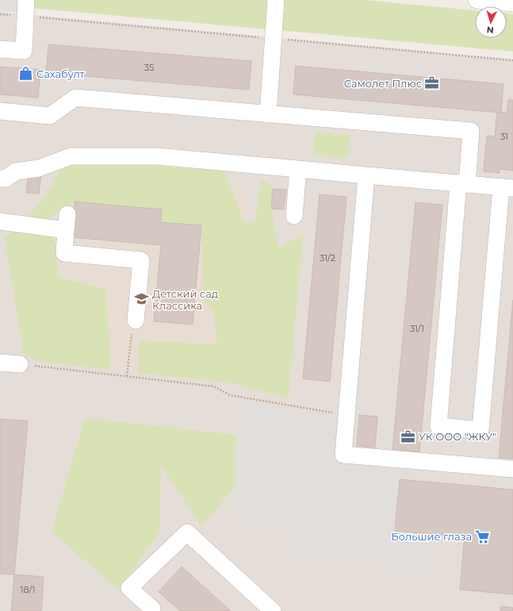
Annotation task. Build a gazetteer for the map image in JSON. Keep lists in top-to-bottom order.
{
  "places": {
    "shop": ["Сахабулт"],
    "office": ["Самолет Плюс", "УК ООО \"ЖКУ\""],
    "school or university": ["Детский сад Классика"],
    "supermarket": ["Большие глаза"]
  },
  "house_numbers": [
    "35",
    "31",
    "31/2",
    "31/1",
    "18/1"
  ],
  "north": "bottom"
}
